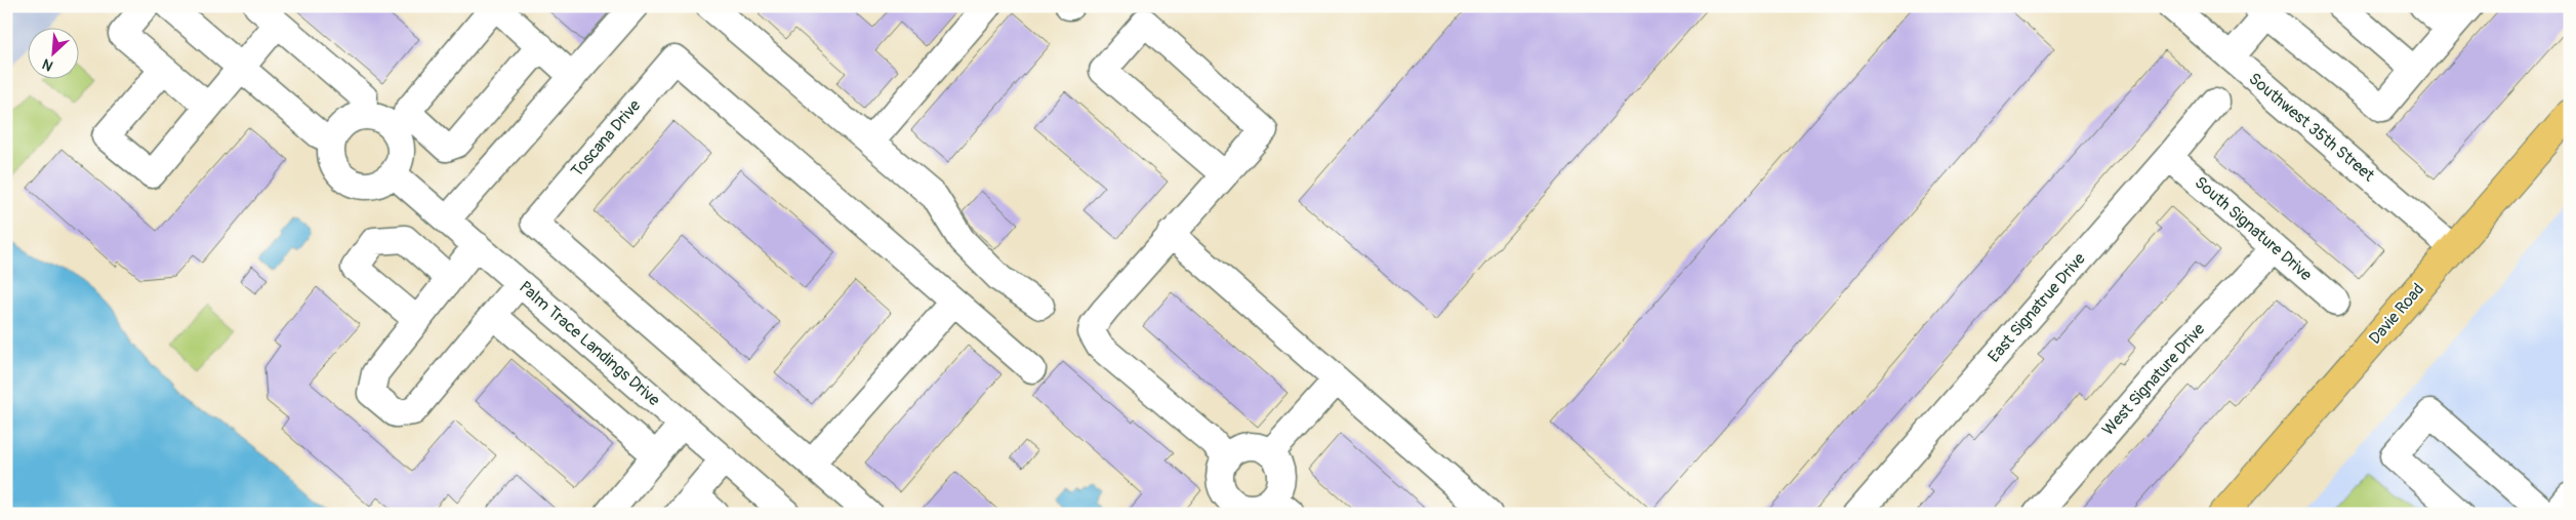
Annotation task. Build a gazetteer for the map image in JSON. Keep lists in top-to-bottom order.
{
  "streets": {
    "main road": ["Davie Road"],
    "street": [
      "Southwest 35th Street",
      "Toscana Drive",
      "South Signature Drive",
      "East Signatrue Drive",
      "Palm Trace Landings Drive",
      "West Signature Drive"
    ]
  },
  "crossings": [
    ["Southwest 35th Street", "Davie Road"],
    ["South Signature Drive", "East Signatrue Drive"],
    ["South Signature Drive", "West Signature Drive"]
  ],
  "north": "bottom left"
}
